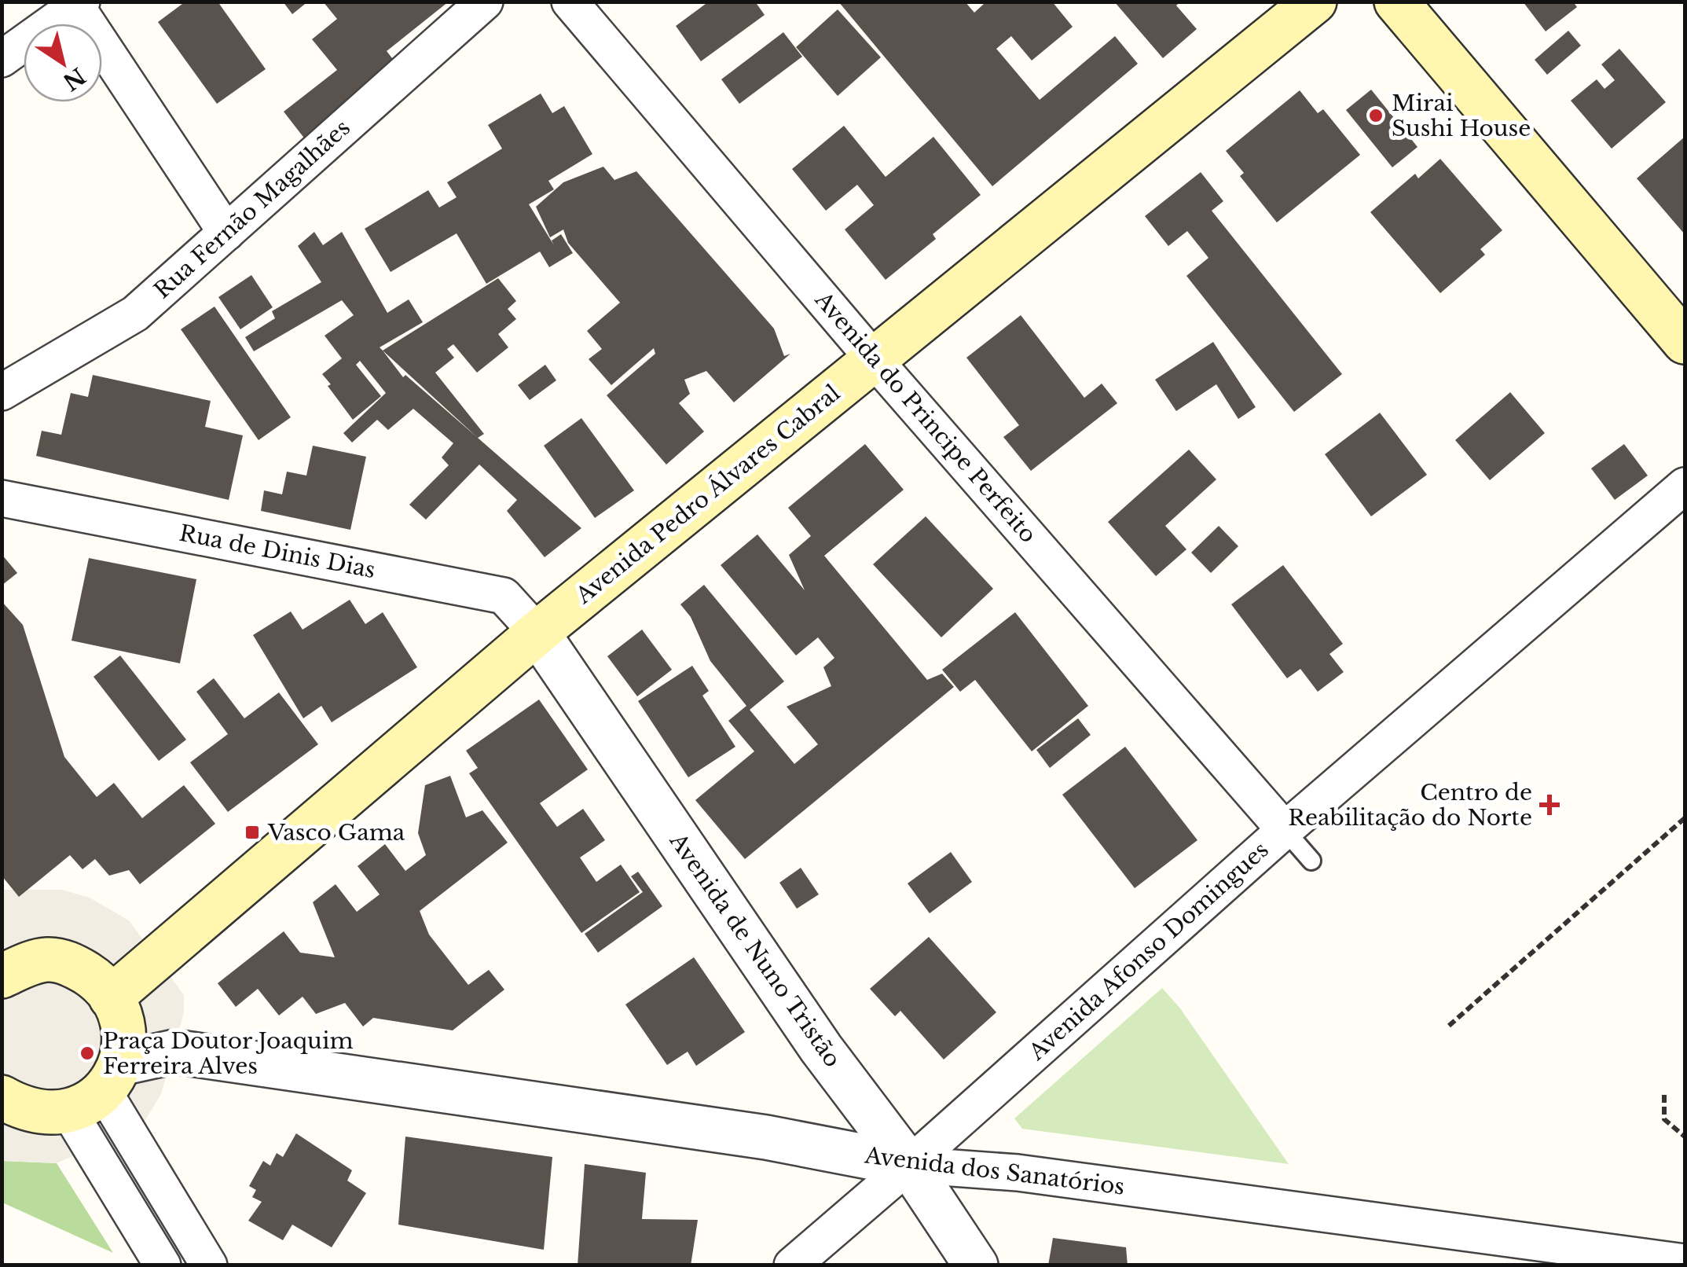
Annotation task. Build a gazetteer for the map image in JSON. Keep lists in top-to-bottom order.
{
  "streets": {
    "main road": ["Avenida Pedro Álvares Cabral", "Avenida dos Sanatórios"],
    "street": [
      "Rua Fernão Magalhães",
      "Avenida do Principe Perfeito",
      "Rua de Dinis Dias",
      "Avenida de Nuno Tristão",
      "Avenida Afonso Domingues"
    ]
  },
  "crossings": [
    ["Avenida do Principe Perfeito", "Avenida Pedro Álvares Cabral"],
    ["Avenida do Principe Perfeito", "Avenida Afonso Domingues"],
    ["Avenida Pedro Álvares Cabral", "Rua de Dinis Dias"],
    ["Avenida Pedro Álvares Cabral", "Avenida de Nuno Tristão"],
    ["Rua de Dinis Dias", "Avenida de Nuno Tristão"],
    ["Avenida de Nuno Tristão", "Avenida Afonso Domingues"],
    ["Avenida de Nuno Tristão", "Avenida dos Sanatórios"],
    ["Avenida Afonso Domingues", "Avenida dos Sanatórios"]
  ],
  "places": {
    "other": ["Mirai Sushi House", "Praça Doutor Joaquim Ferreira Alves"],
    "health": ["Centro de Reabilitação do Norte"],
    "transit": ["Vasco Gama"]
  },
  "north": "bottom right"
}
